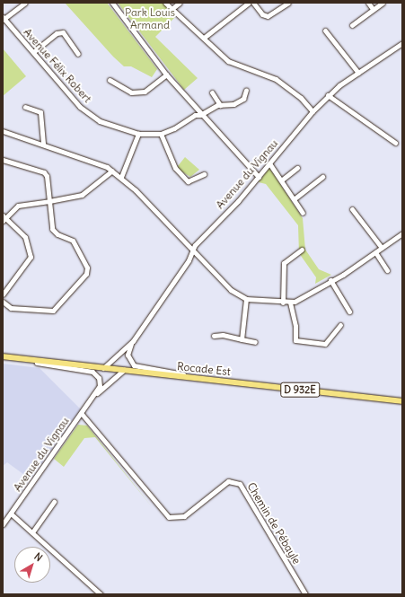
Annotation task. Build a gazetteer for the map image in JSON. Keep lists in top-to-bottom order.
{
  "streets": {
    "main road": ["Rocade Est", "D 932E"],
    "street": ["Avenue Félix Robert", "Avenue du Vignau", "Chemin de Pébayle"]
  },
  "crossings": [
    ["Avenue du Vignau", "Chemin de Pébayle"]
  ],
  "parks": ["Park Louis Armand"],
  "north": "top right"
}
